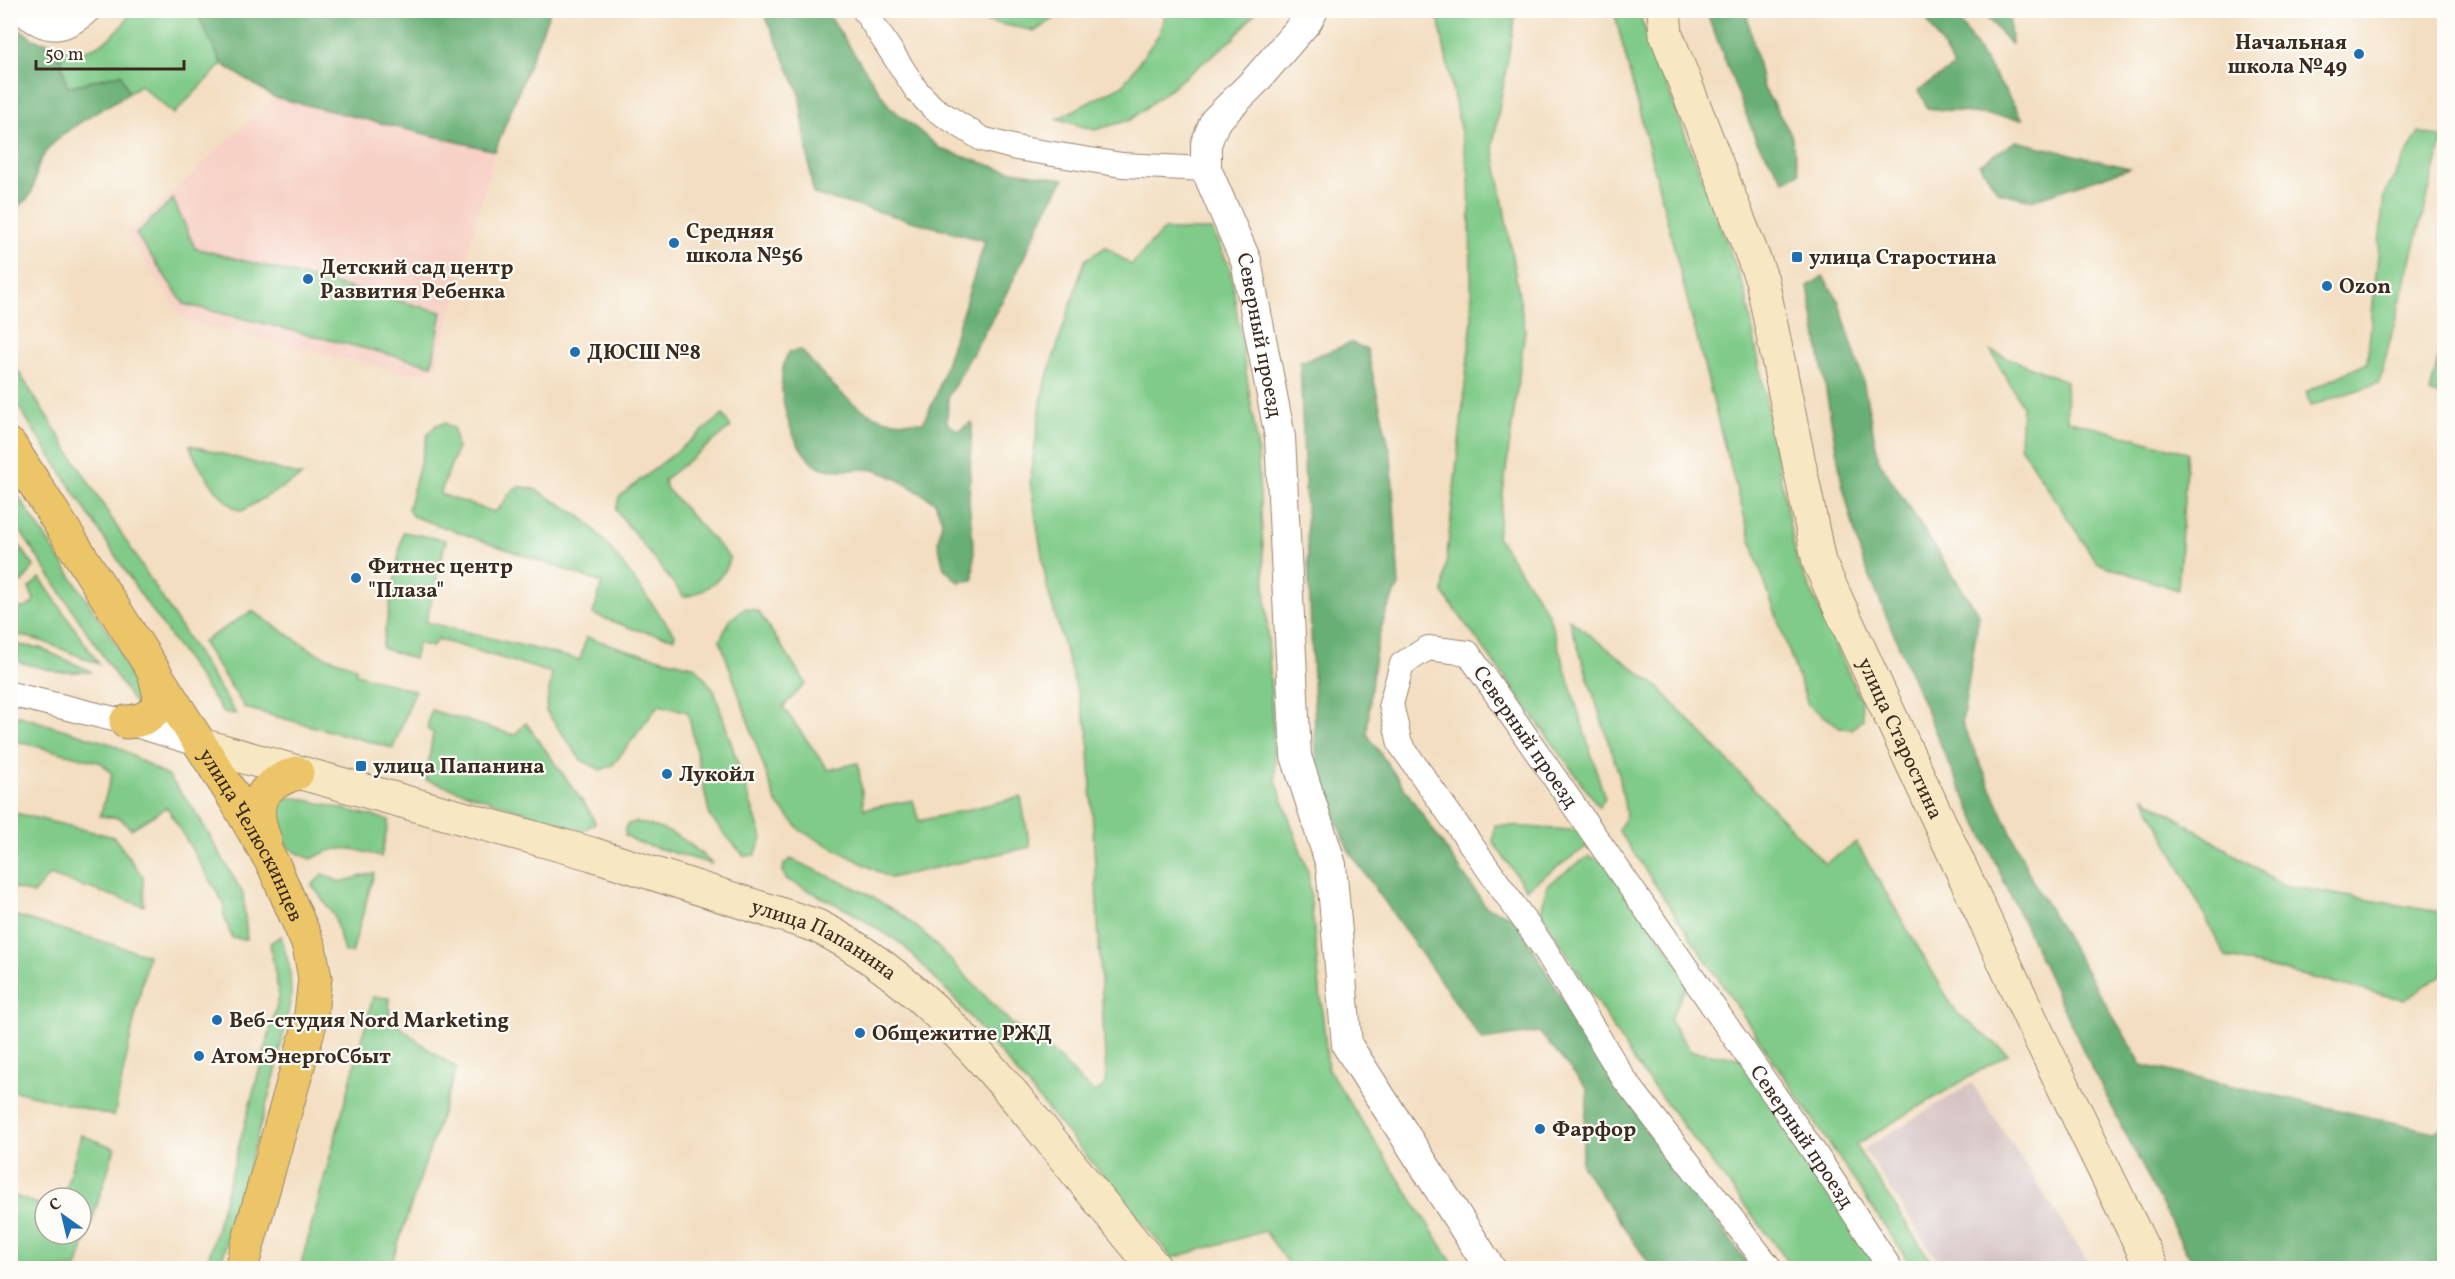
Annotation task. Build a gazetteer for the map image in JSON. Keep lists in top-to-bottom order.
{
  "streets": {
    "main road": ["улица Старостина", "улица Челюскинцев", "улица Папанина"],
    "street": ["Северный проезд"]
  },
  "crossings": [
    ["улица Челюскинцев", "улица Папанина"]
  ],
  "places": {
    "other": [
      "Начальная школа №49",
      "Средняя школа №56",
      "Детский сад центр Развития Ребенка",
      "Ozon",
      "ДЮСШ №8",
      "Фитнес центр \"Плаза\"",
      "Лукойл",
      "Веб-студия Nord Marketing",
      "Общежитие РЖД",
      "АтомЭнергоСбыт",
      "Фарфор"
    ],
    "transit": ["улица Старостина", "улица Папанина"]
  },
  "scale_bar": "50 m",
  "north": "top left"
}
